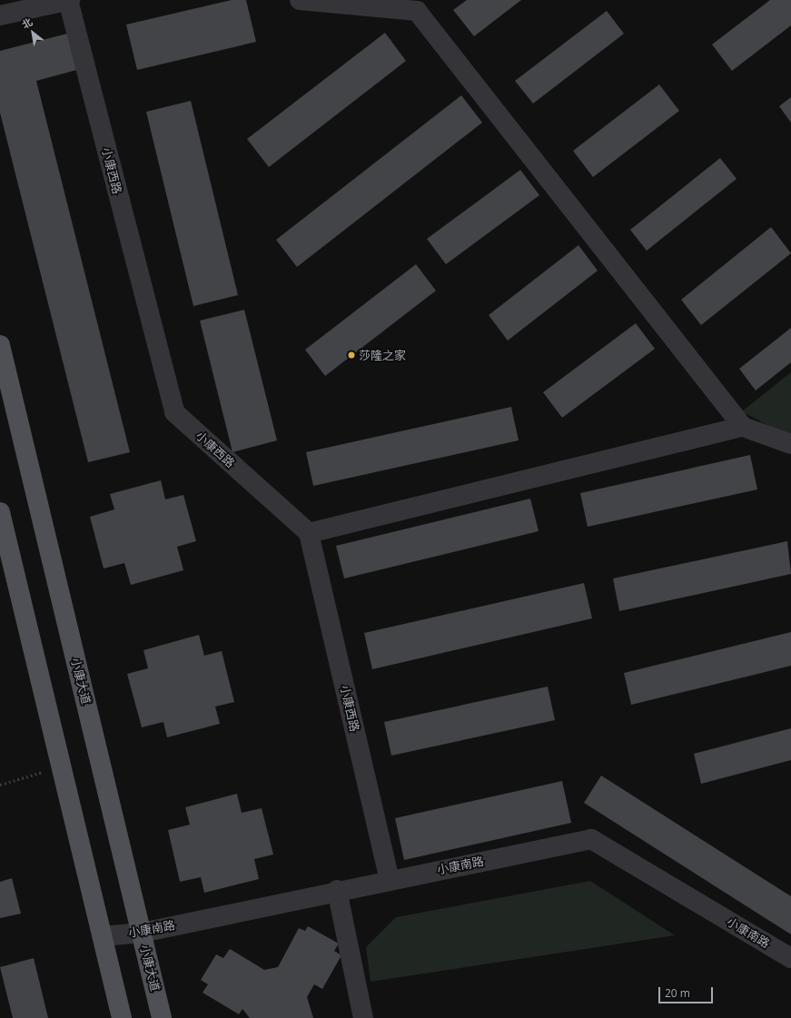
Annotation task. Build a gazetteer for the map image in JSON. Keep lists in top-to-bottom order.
{
  "streets": {
    "main road": ["小康大道"],
    "lane": ["小康西路", "小康南路"]
  },
  "crossings": [
    ["小康西路", "小康南路"],
    ["小康大道", "小康南路"]
  ],
  "places": ["莎隆之家"],
  "scale_bar": "20 m",
  "north": "top left"
}
